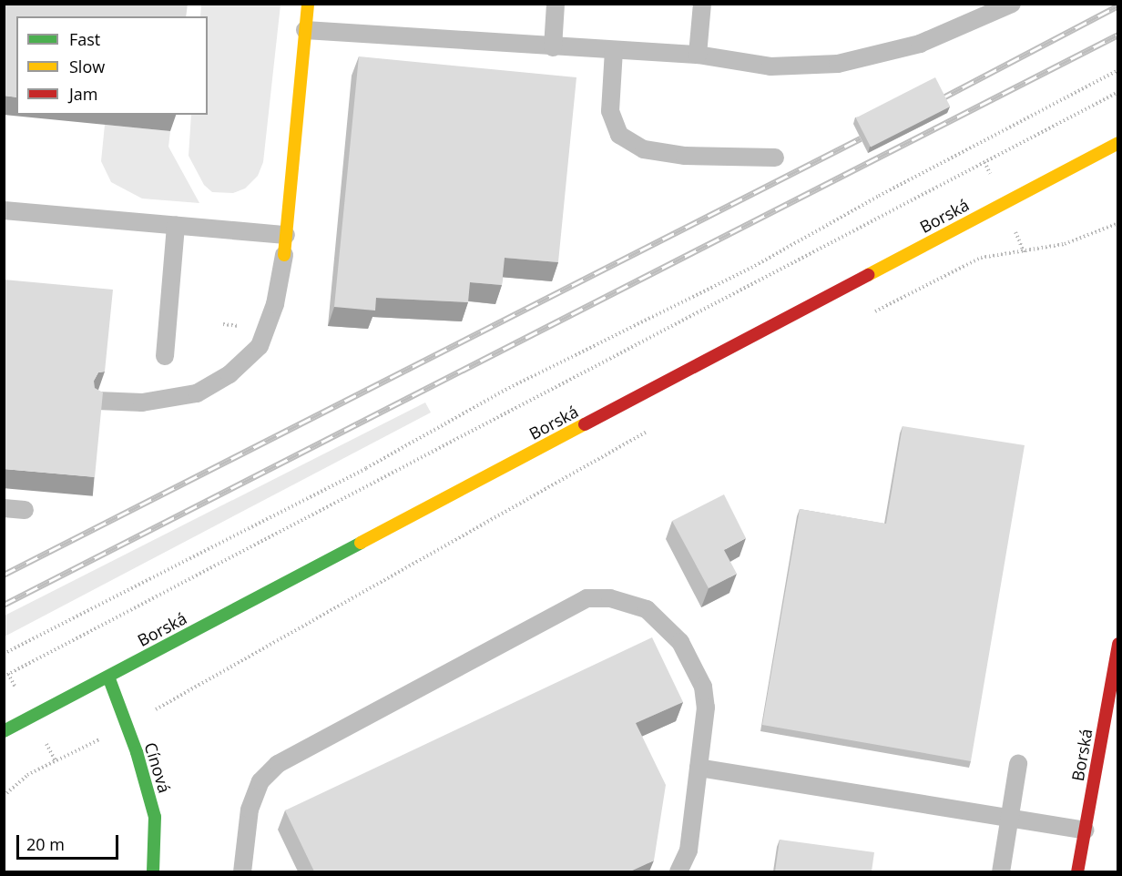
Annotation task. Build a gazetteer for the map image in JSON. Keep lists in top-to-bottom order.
{
  "streets": {
    "street": ["Borská", "Cínová"]
  },
  "crossings": [
    ["Borská", "Cínová"]
  ],
  "legend": ["Fast", "Slow", "Jam"],
  "scale_bar": "20 m"
}
